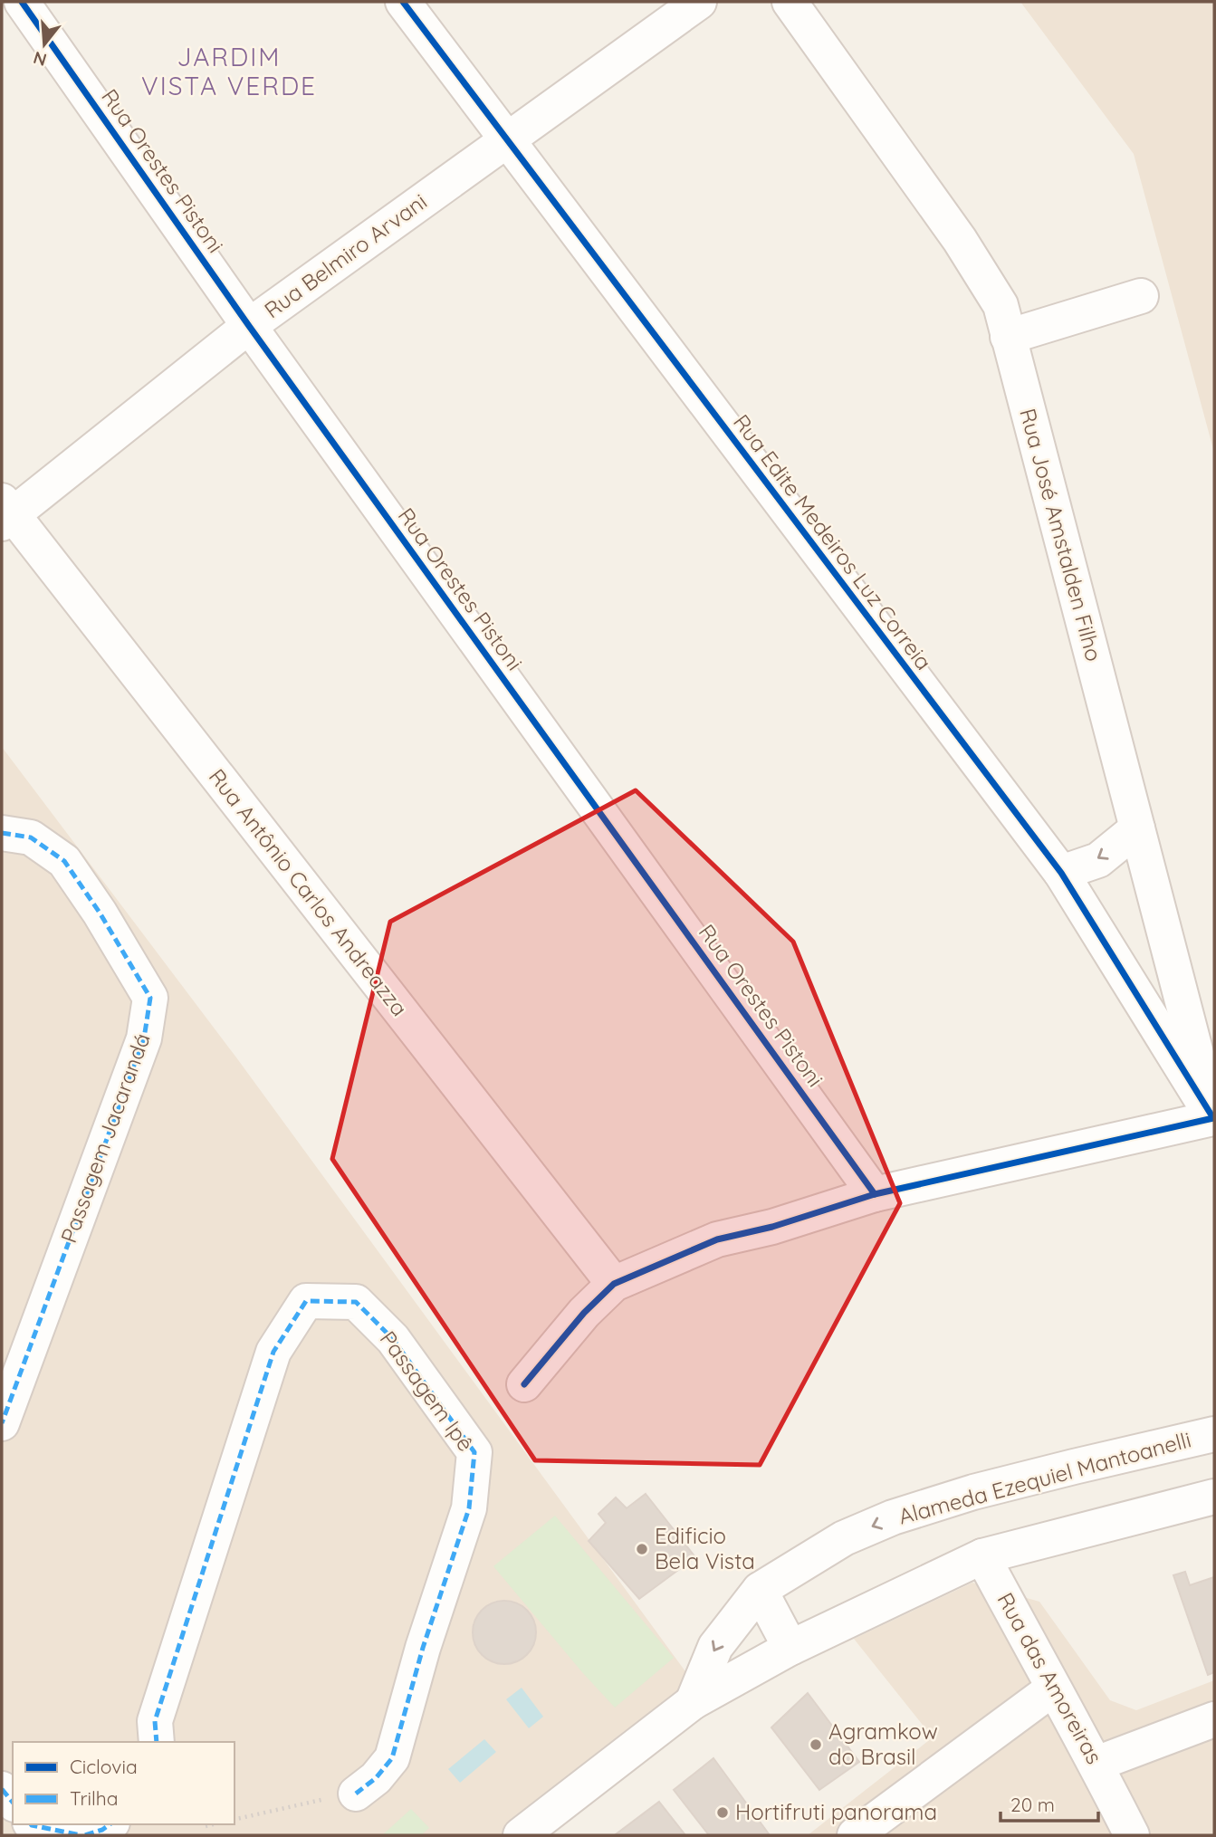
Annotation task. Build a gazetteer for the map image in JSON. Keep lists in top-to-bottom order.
{
  "streets": {
    "street": [
      "Rua Orestes Pistoni",
      "Rua Belmiro Arvani",
      "Rua José Amstalden Filho",
      "Rua Edite Medeiros Luz Correia",
      "Rua Antônio Carlos Andreazza",
      "Passagem Jacarandá",
      "Passagem Ipê",
      "Alameda Ezequiel Mantoanelli",
      "Rua das Amoreiras"
    ]
  },
  "crossings": [
    ["Rua Orestes Pistoni", "Rua Belmiro Arvani"],
    ["Rua Belmiro Arvani", "Rua Edite Medeiros Luz Correia"],
    ["Rua Belmiro Arvani", "Rua Antônio Carlos Andreazza"],
    ["Rua José Amstalden Filho", "Rua Edite Medeiros Luz Correia"],
    ["Alameda Ezequiel Mantoanelli", "Rua das Amoreiras"]
  ],
  "districts": ["JARDIM VISTA VERDE"],
  "places": ["Edificio Bela Vista", "Agramkow do Brasil", "Hortifruti panorama"],
  "legend": ["Ciclovia", "Trilha"],
  "scale_bar": "20 m",
  "north": "bottom"
}
